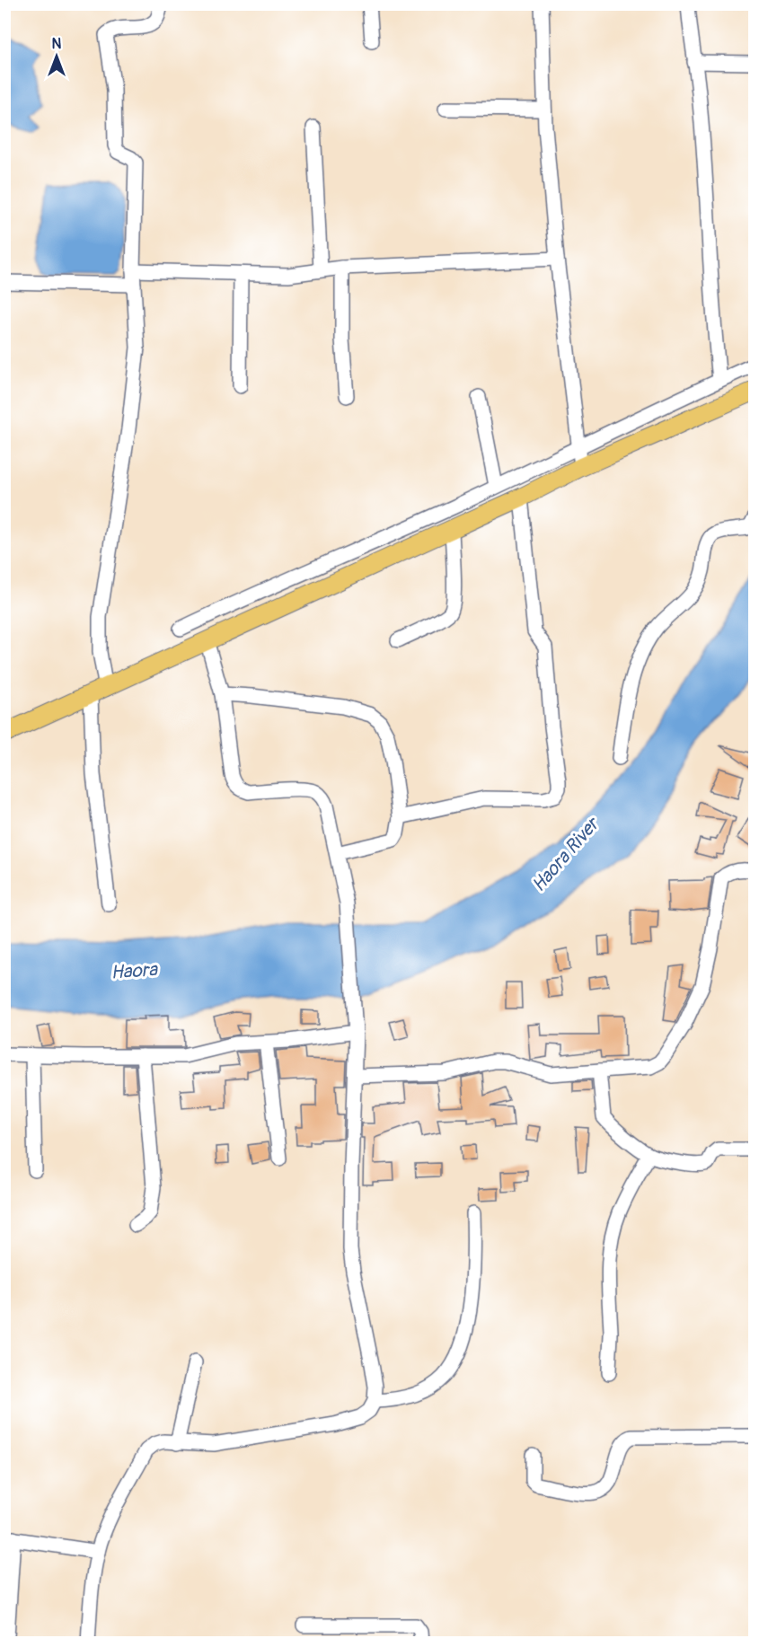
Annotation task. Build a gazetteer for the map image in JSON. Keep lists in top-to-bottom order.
{
  "water": ["Haora River", "Haora"],
  "north": "top"
}
